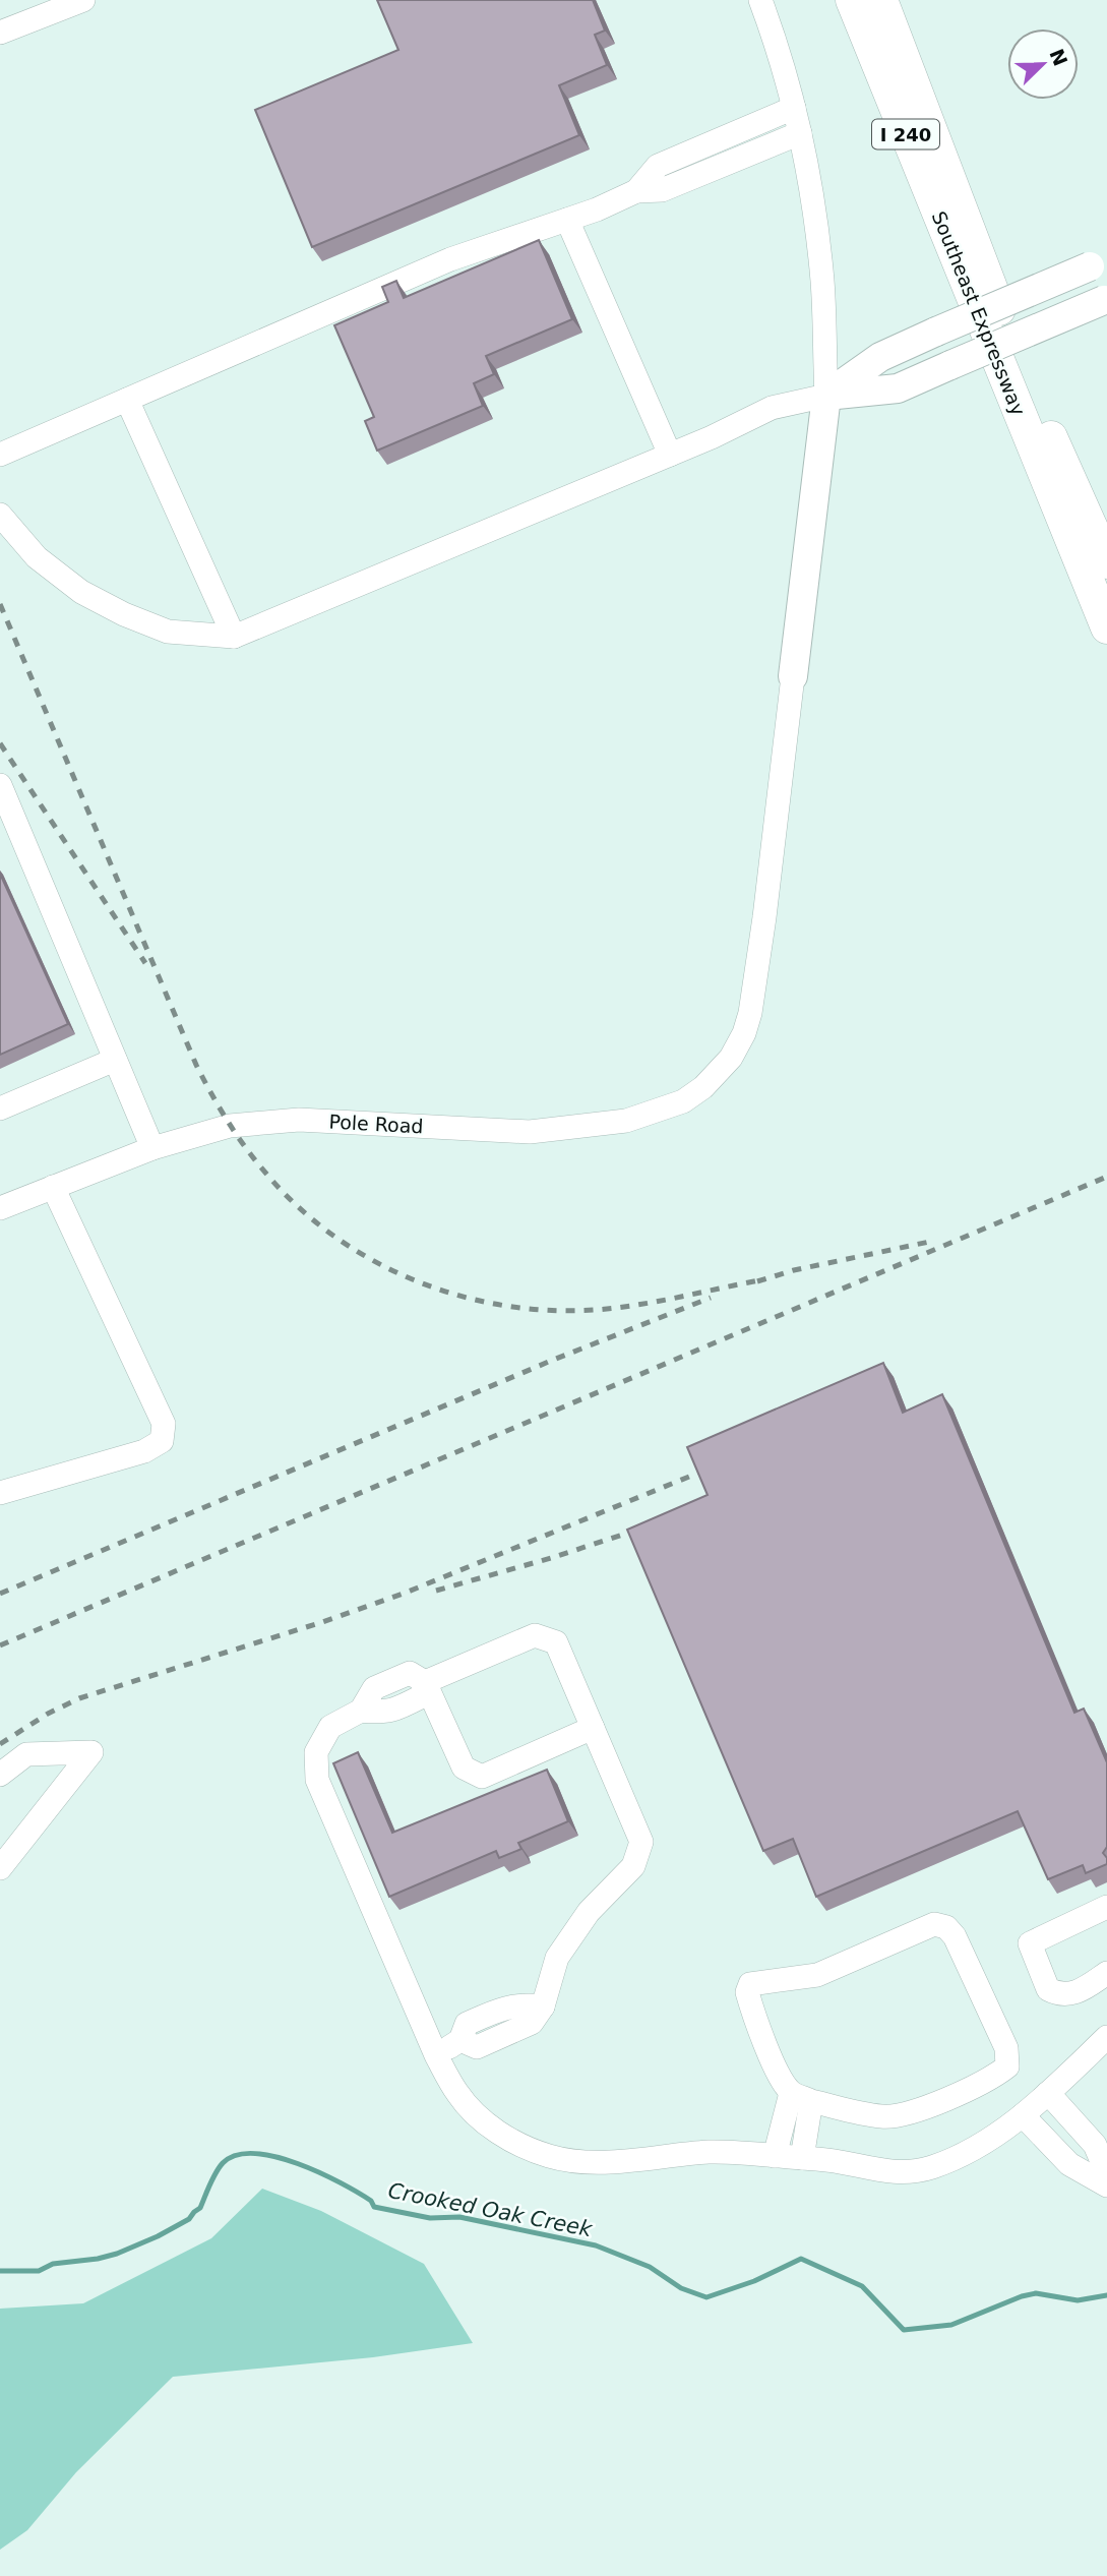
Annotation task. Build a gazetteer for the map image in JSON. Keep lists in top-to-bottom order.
{
  "streets": {
    "highway": ["I 240", "Southeast Expressway"],
    "street": ["Pole Road"]
  },
  "water": ["Crooked Oak Creek"],
  "north": "top right"
}
